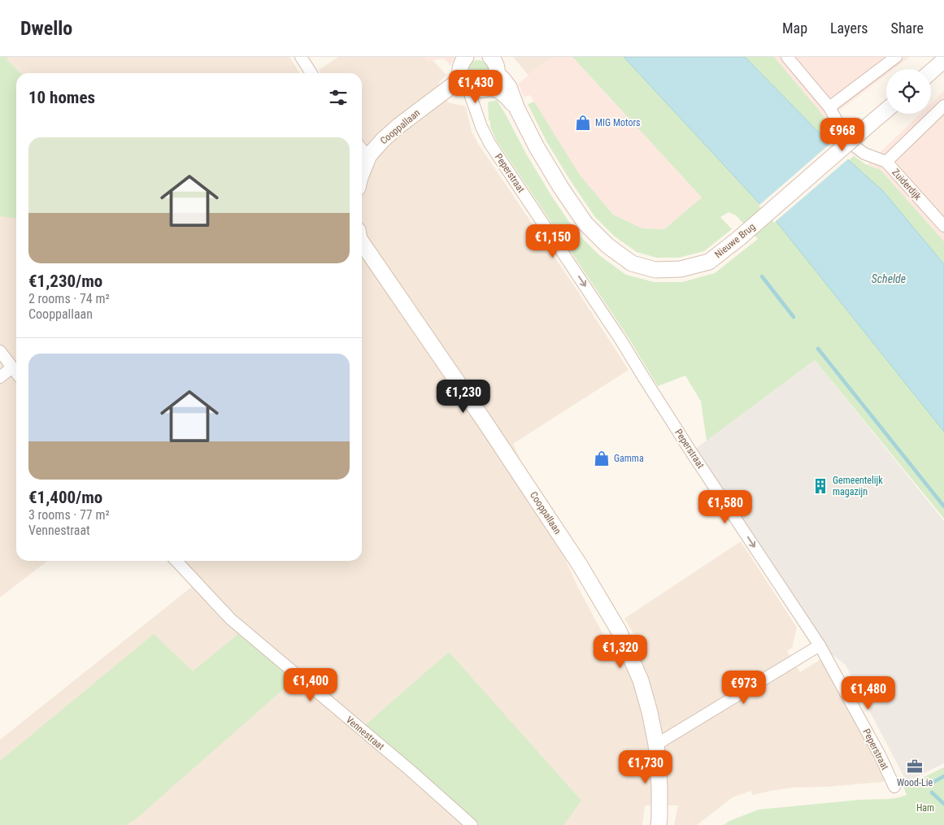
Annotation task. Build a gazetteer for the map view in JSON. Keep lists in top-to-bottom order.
{
  "streets": {
    "street": [
      "Cooppallaan",
      "Peperstraat",
      "Zuiderdijk",
      "Nieuwe Brug",
      "Vennestraat"
    ]
  },
  "crossings": [
    ["Cooppallaan", "Peperstraat"],
    ["Cooppallaan", "Nieuwe Brug"],
    ["Peperstraat", "Nieuwe Brug"]
  ],
  "one_way": ["Peperstraat"],
  "water": ["Schelde"],
  "parks": ["Ham"],
  "places": {
    "shop": ["MIG Motors", "Gamma"],
    "building": ["Gemeentelijk magazijn"],
    "office": ["Wood-Lie"]
  },
  "page": {
    "header": "Dwello",
    "nav": ["Map", "Layers", "Share"],
    "price": [
      "€1,430",
      "€968",
      "€1,150",
      "€1,230",
      "€1,580",
      "€1,320",
      "€1,400",
      "€973",
      "€1,480",
      "€1,730"
    ],
    "heading": "10 homes",
    "list": [
      {
        "name": "€1,230/mo",
        "note": "2 rooms · 74 m² · Cooppallaan"
      },
      {
        "name": "€1,400/mo",
        "note": "3 rooms · 77 m² · Vennestraat"
      }
    ]
  }
}
